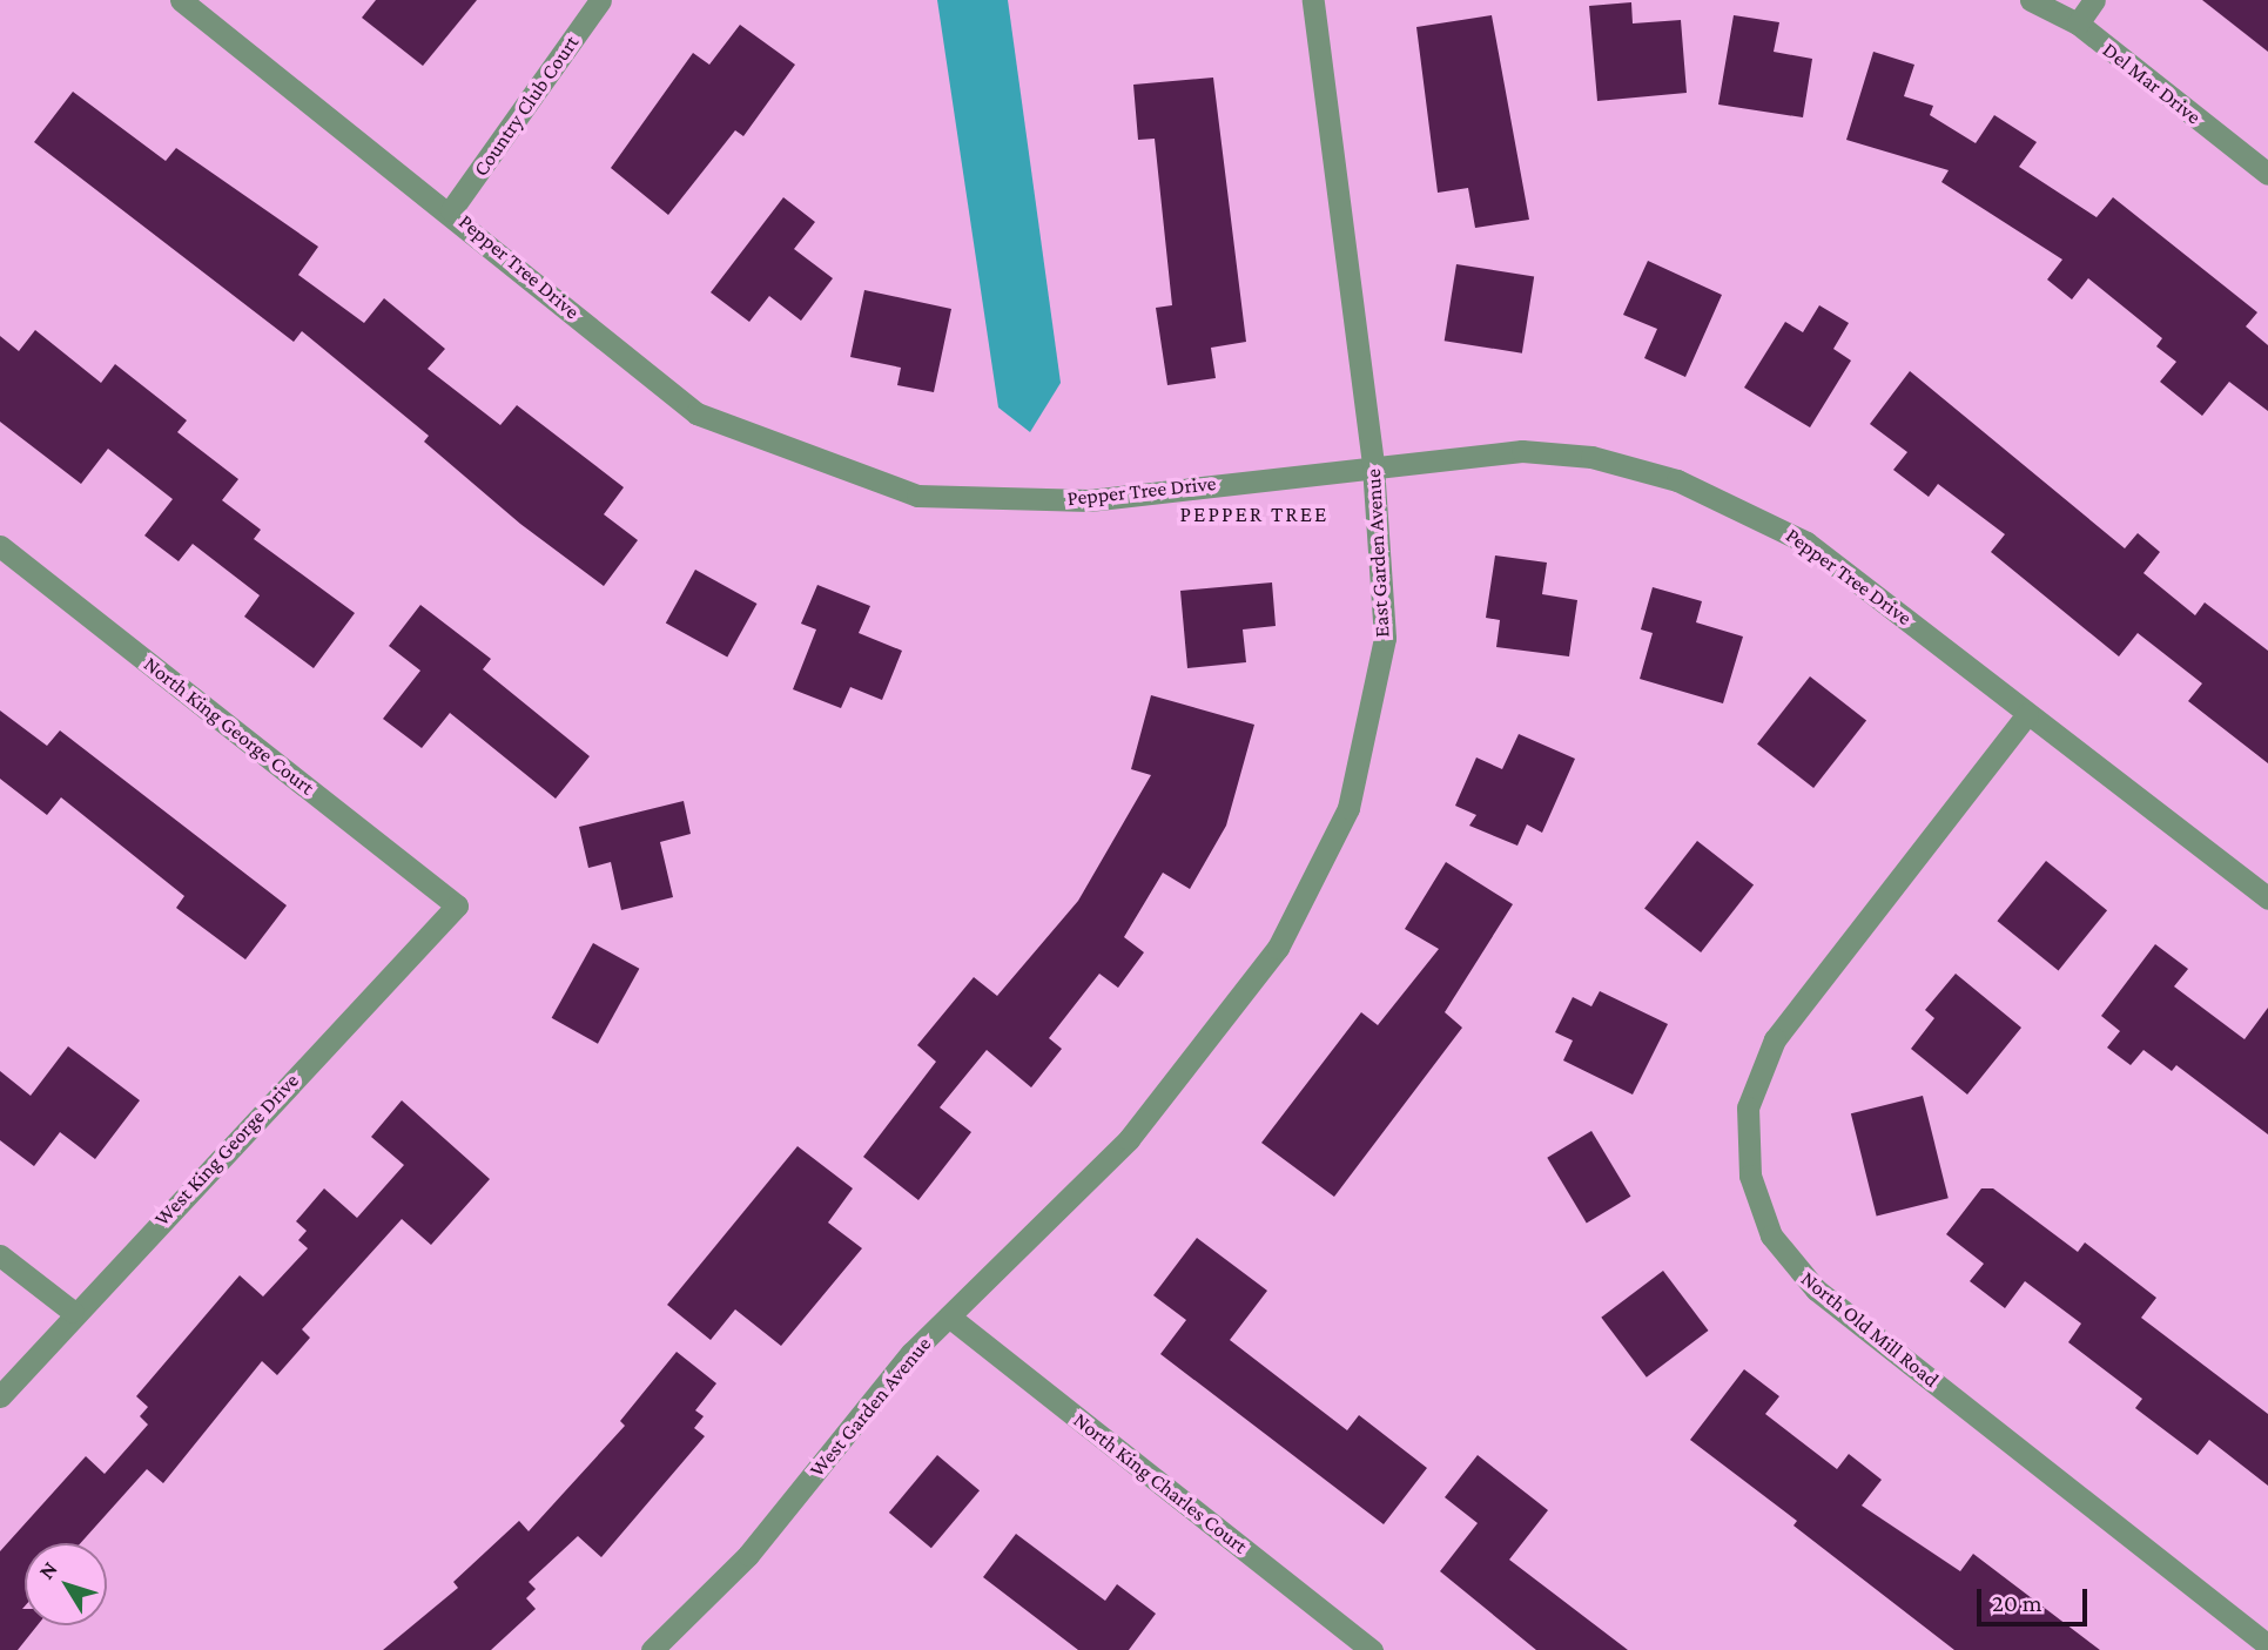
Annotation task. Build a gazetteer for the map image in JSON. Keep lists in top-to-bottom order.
{
  "streets": {
    "street": [
      "Del Mar Drive",
      "Country Club Court",
      "Pepper Tree Drive",
      "East Garden Avenue",
      "North King George Court",
      "West King George Drive",
      "North Old Mill Road",
      "West Garden Avenue",
      "North King Charles Court"
    ]
  },
  "crossings": [
    ["Country Club Court", "Pepper Tree Drive"],
    ["Pepper Tree Drive", "East Garden Avenue"],
    ["Pepper Tree Drive", "North Old Mill Road"],
    ["East Garden Avenue", "West Garden Avenue"],
    ["North King George Court", "West King George Drive"],
    ["West Garden Avenue", "North King Charles Court"]
  ],
  "districts": ["PEPPER TREE"],
  "scale_bar": "20 m",
  "north": "top left"
}
